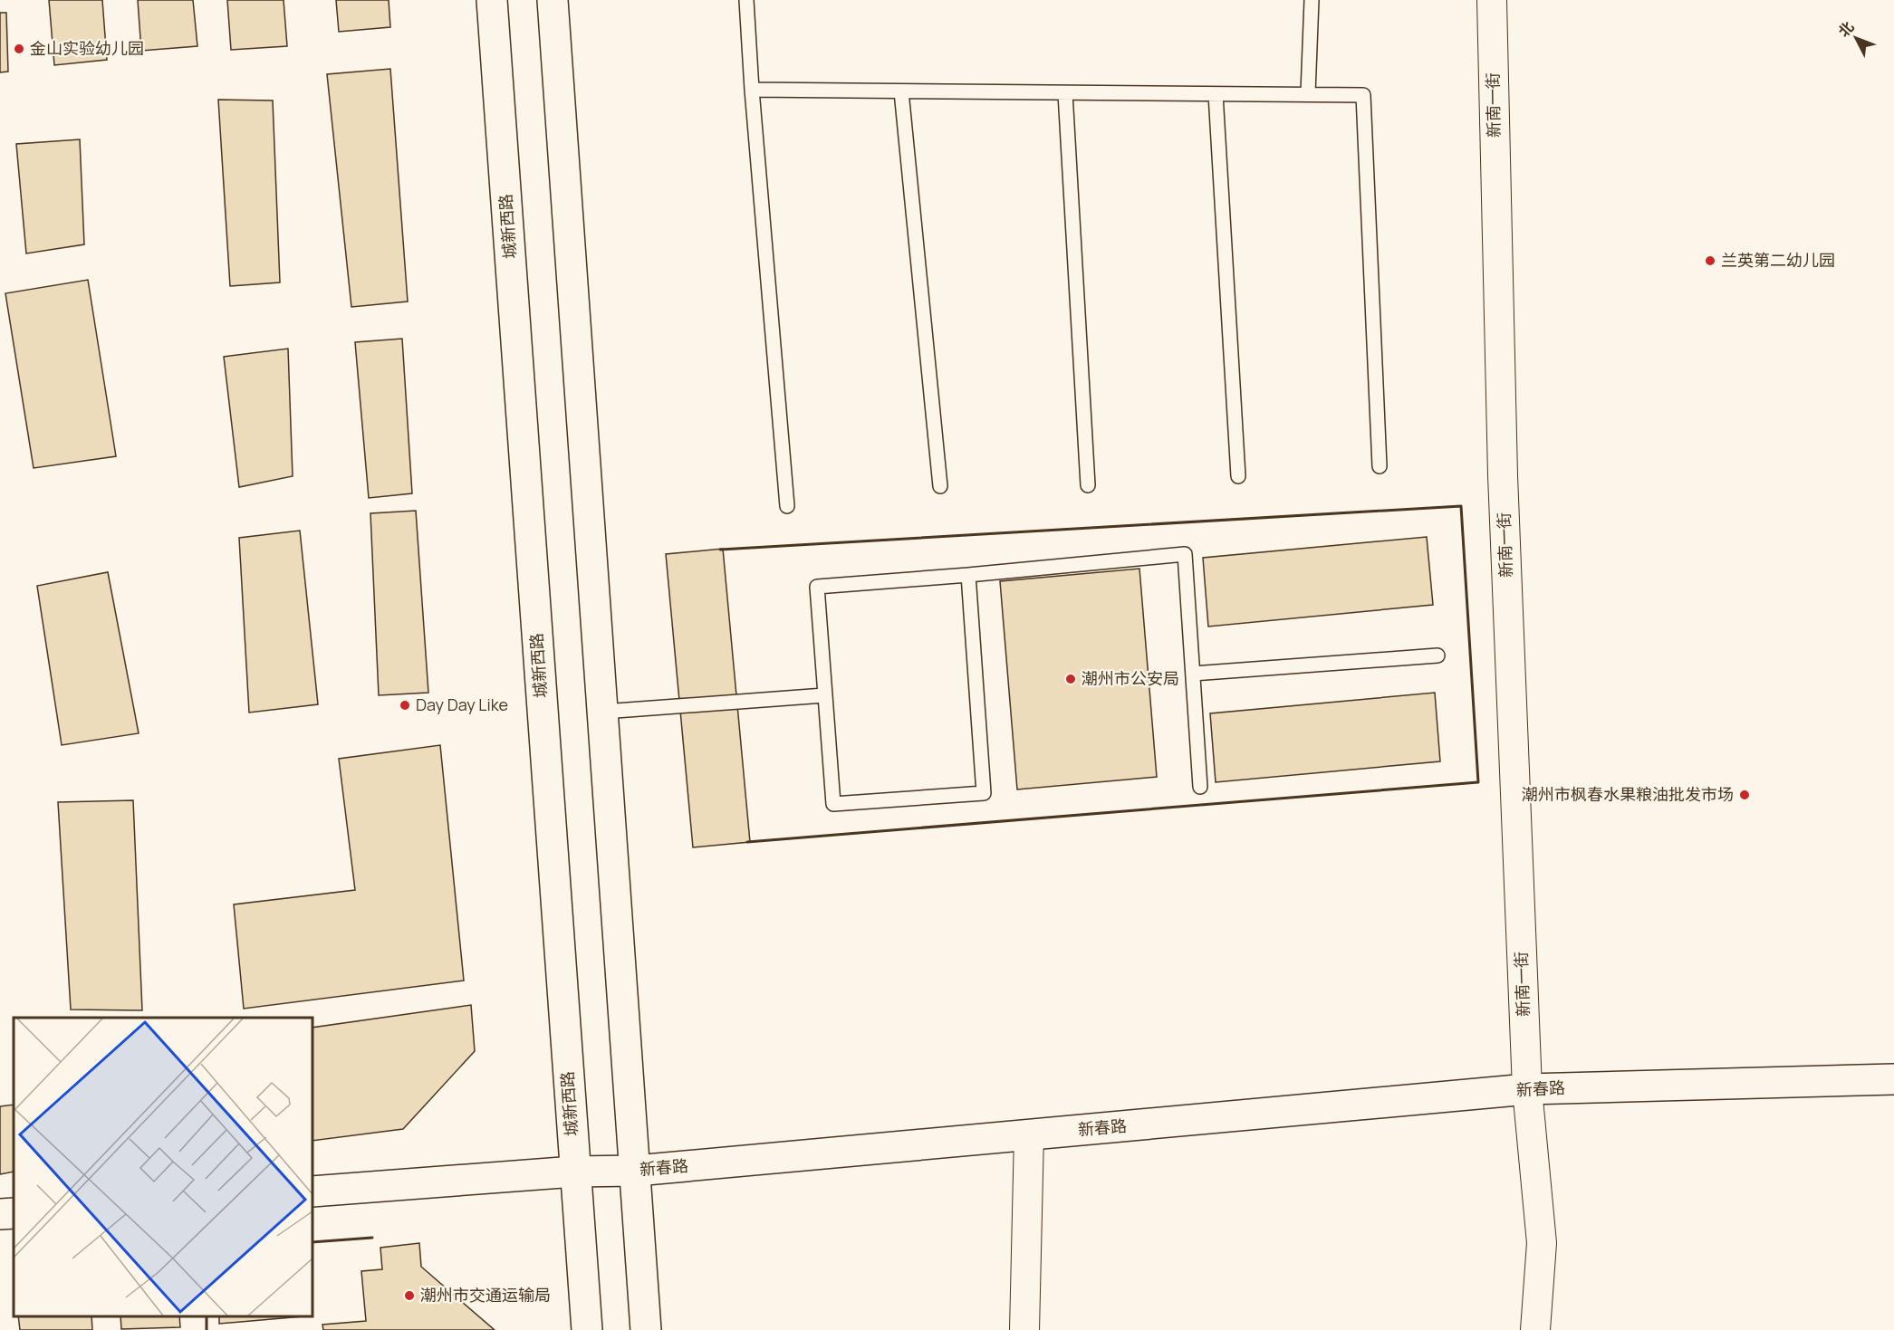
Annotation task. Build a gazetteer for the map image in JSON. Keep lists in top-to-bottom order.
{
  "streets": {
    "main road": ["城新西路", "新春路"],
    "street": ["新南一街"]
  },
  "crossings": [
    ["新南一街", "新春路"],
    ["城新西路", "新春路"]
  ],
  "places": [
    "金山实验幼儿园",
    "兰英第二幼儿园",
    "潮州市公安局",
    "Day Day Like",
    "潮州市枫春水果粮油批发市场",
    "潮州市交通运输局"
  ],
  "north": "top left"
}
